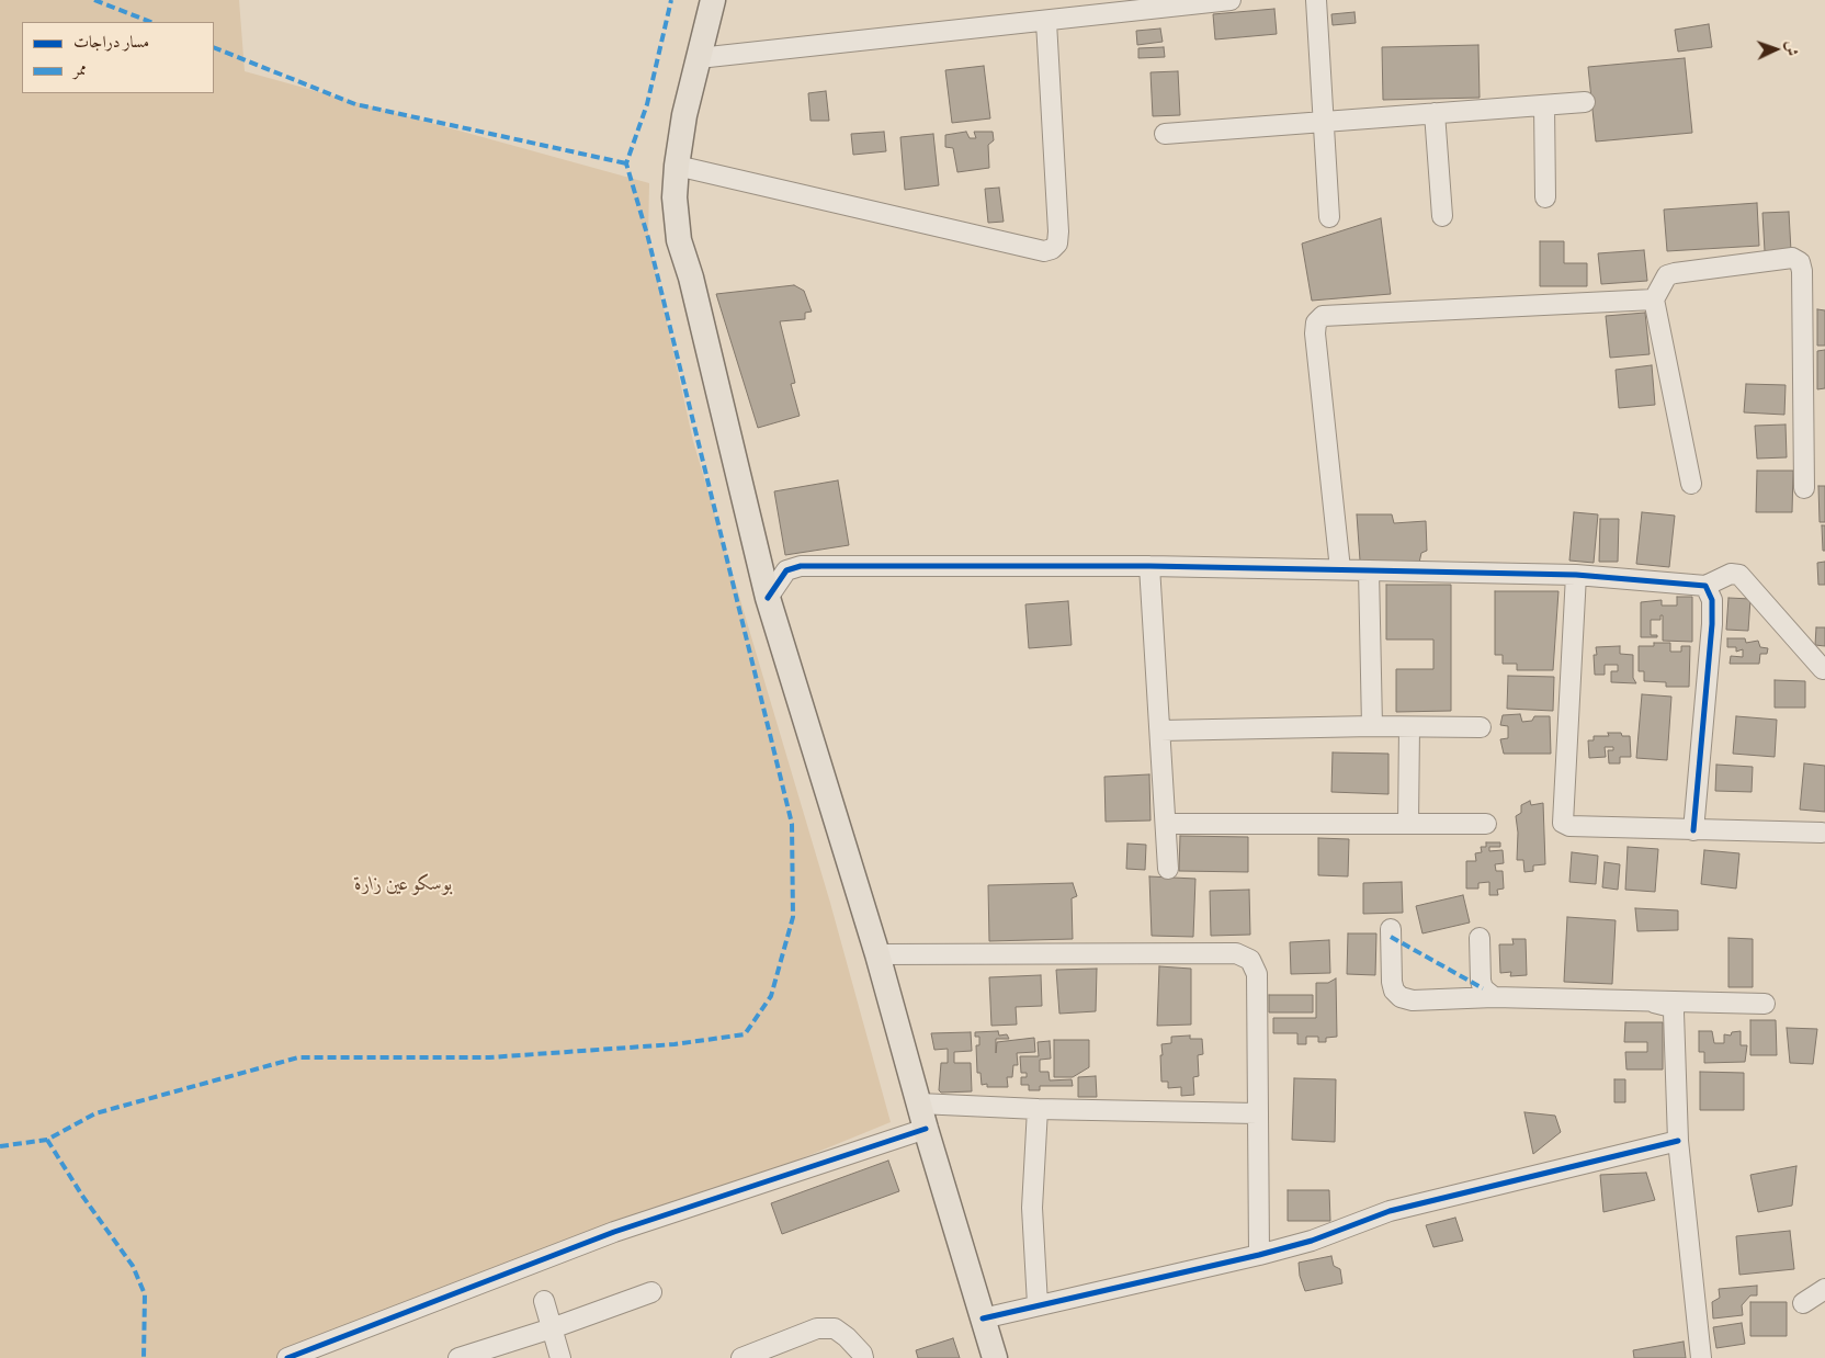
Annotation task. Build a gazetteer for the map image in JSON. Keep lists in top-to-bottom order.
{
  "parks": ["بوسكو عين زارة"],
  "legend": ["مسار دراجات", "ممر"],
  "north": "right"
}
